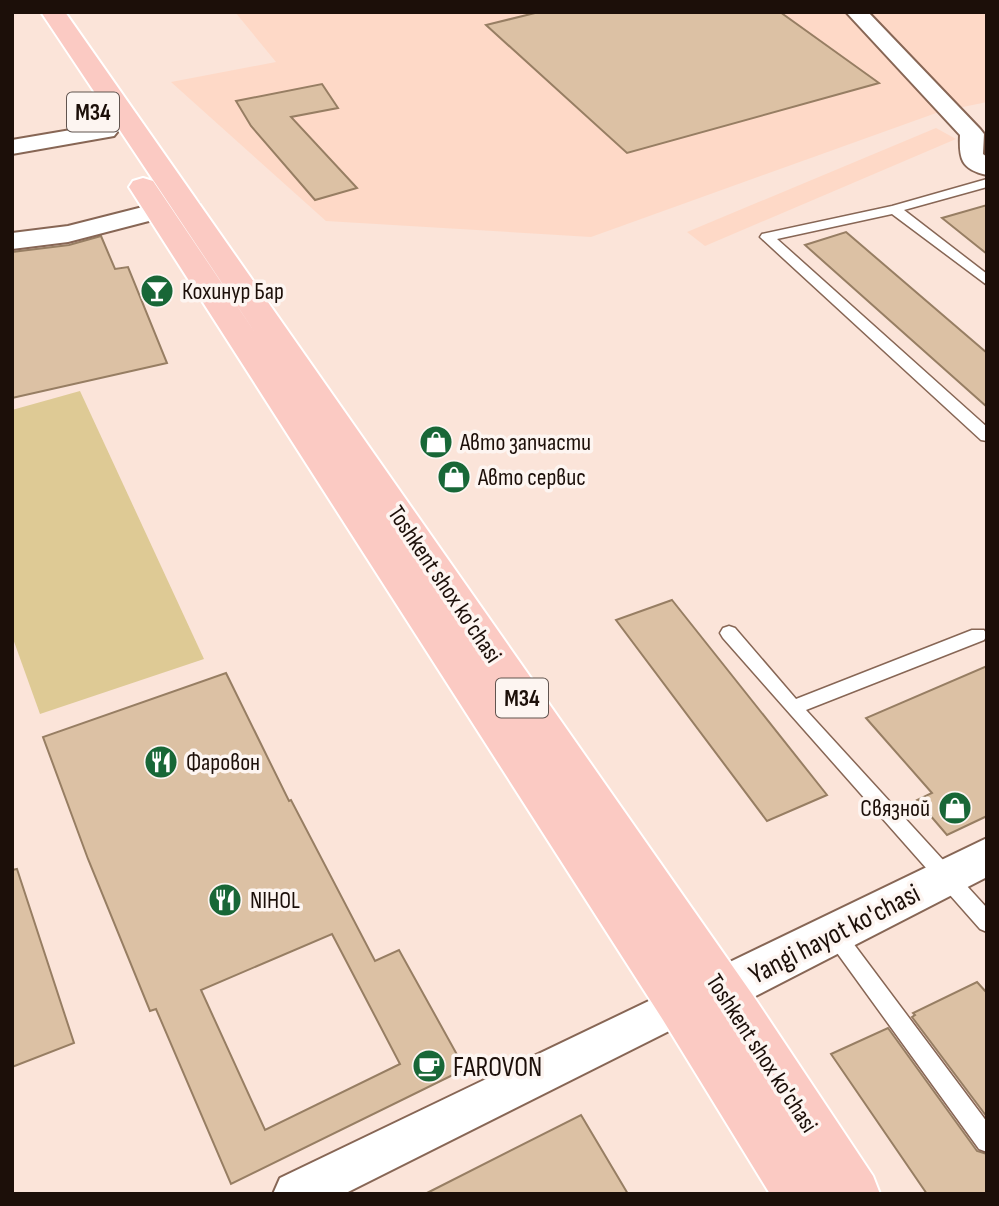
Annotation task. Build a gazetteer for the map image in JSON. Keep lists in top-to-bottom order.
{
  "streets": {
    "main road": ["M34", "Toshkent shox ko'chasi"],
    "street": ["Yangi hayot ko'chasi"]
  },
  "crossings": [
    ["Toshkent shox ko'chasi", "Yangi hayot ko'chasi"]
  ],
  "places": {
    "bar": ["Кохинур Бар"],
    "shop": ["Авто запчасти", "Авто сервис", "Связной"],
    "restaurant": ["Фаровон", "NIHOL"],
    "cafe": ["FAROVON"]
  }
}
